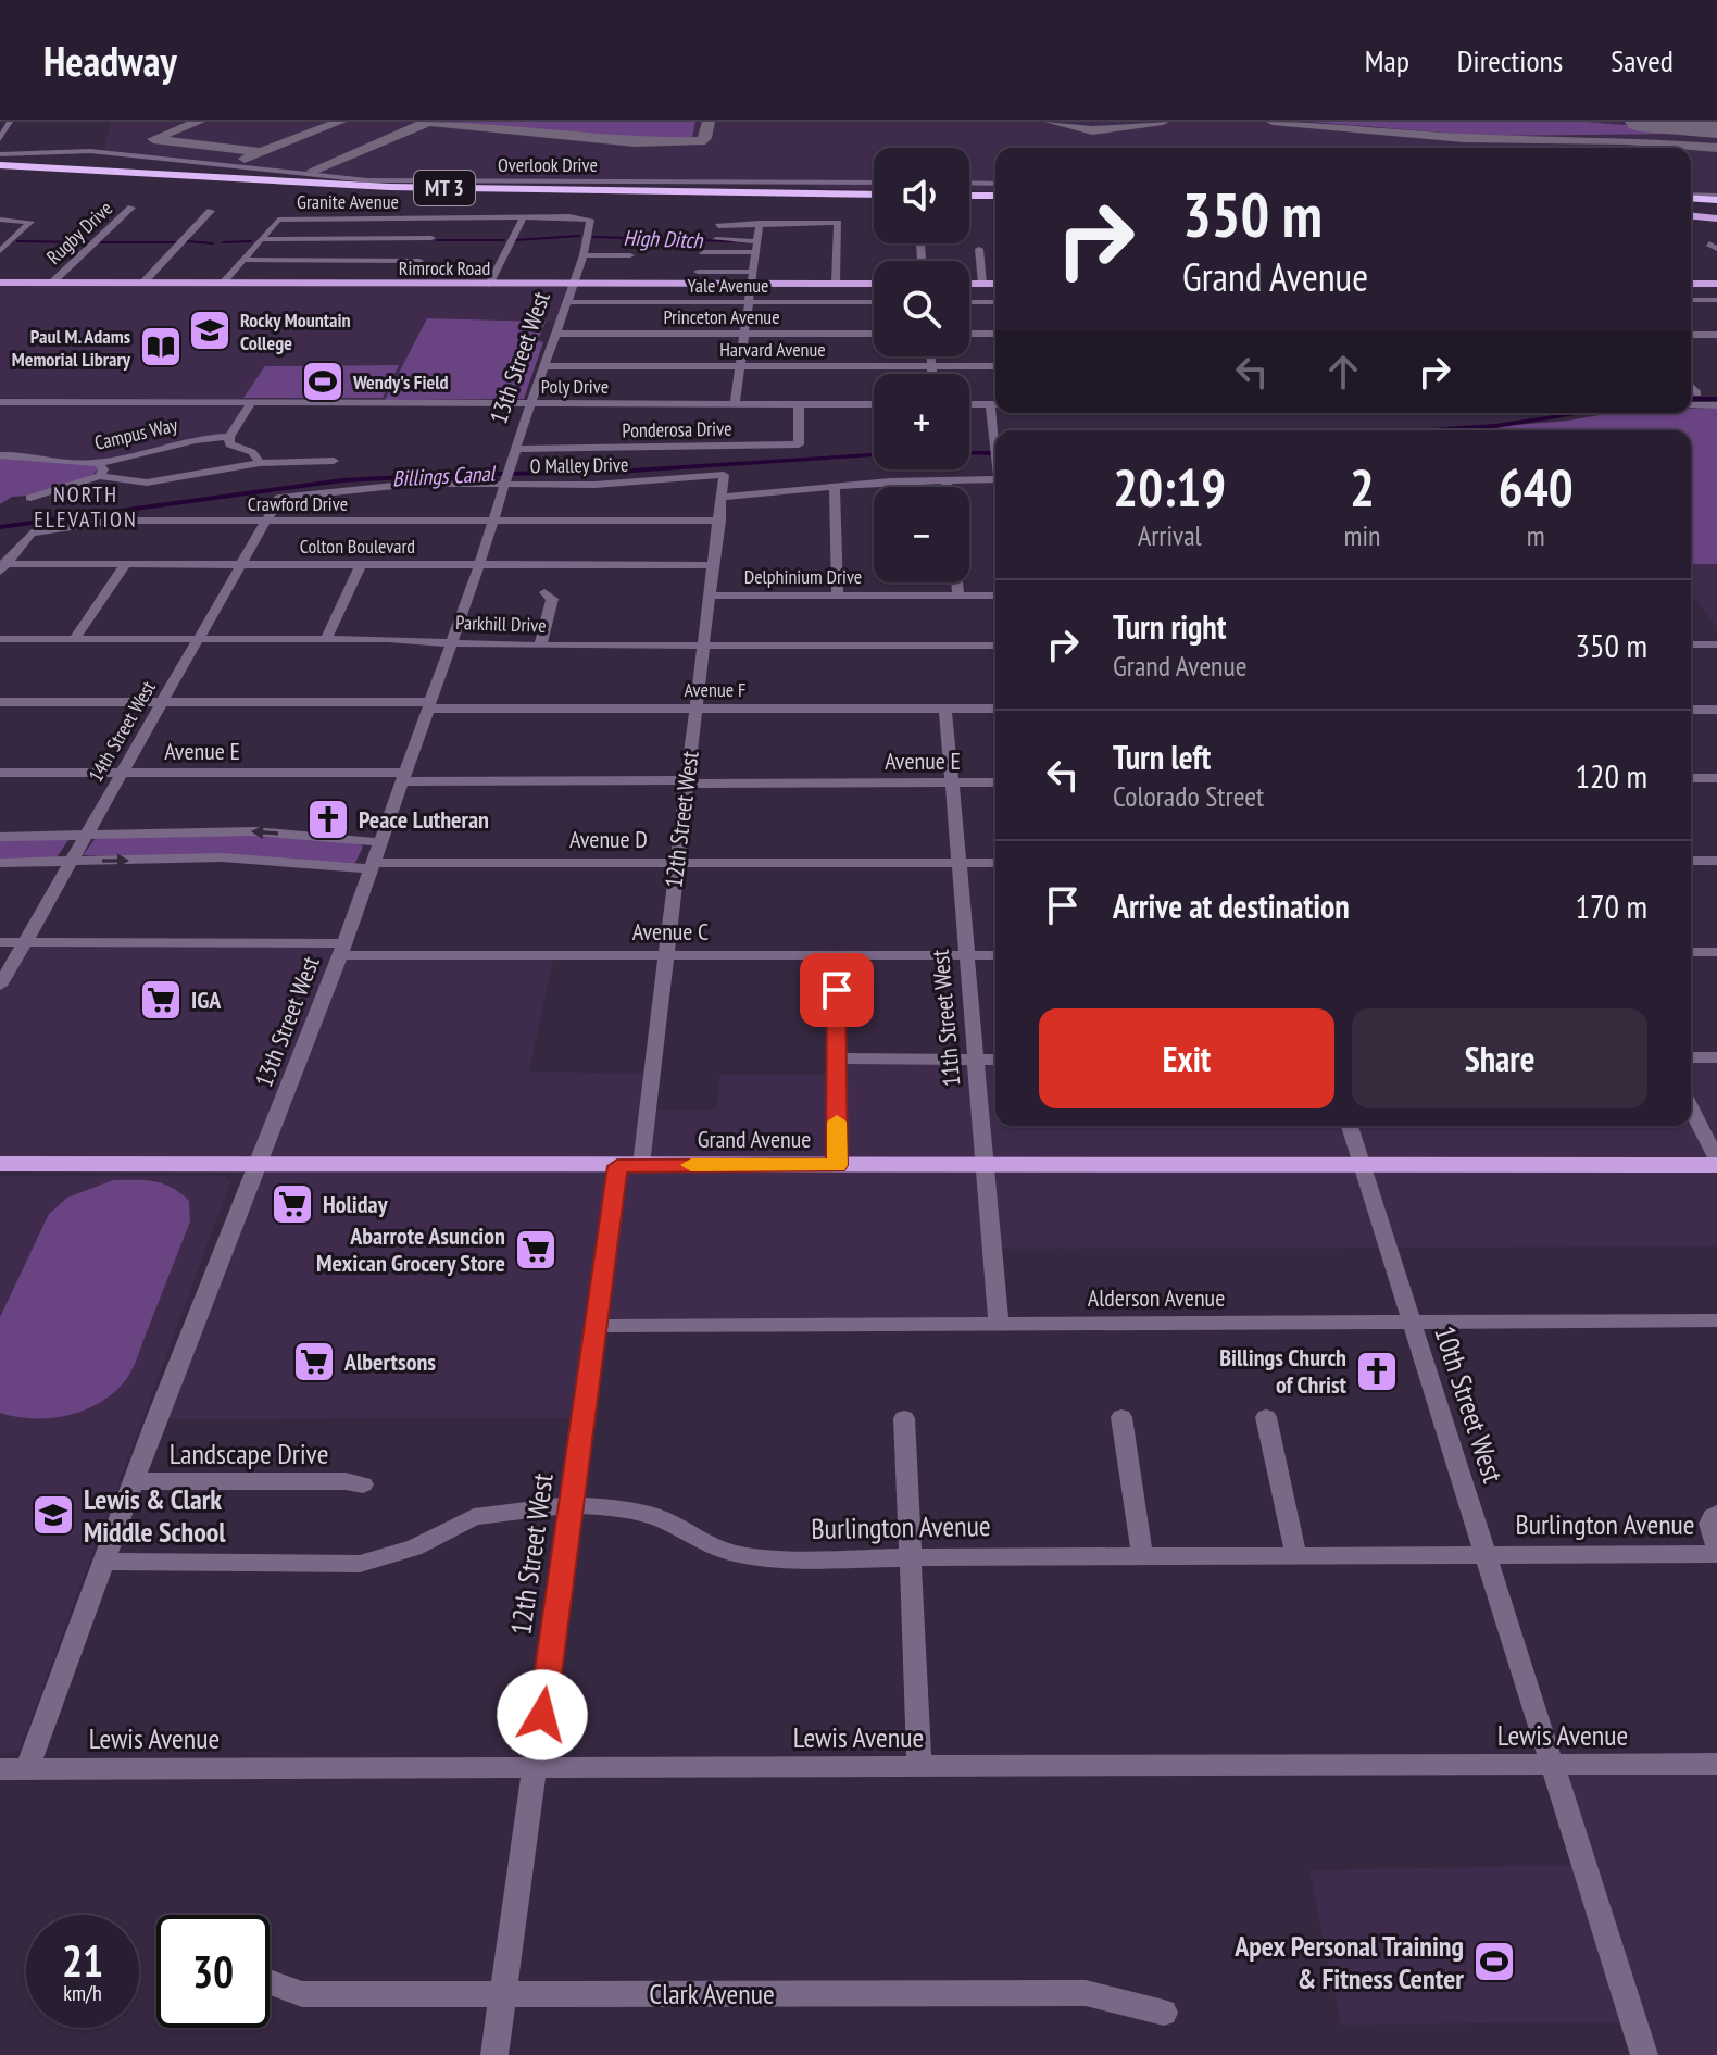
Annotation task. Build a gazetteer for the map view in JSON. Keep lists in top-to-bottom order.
{
  "streets": {
    "highway": ["MT 3"],
    "main road": ["Rimrock Road", "Grand Avenue"],
    "street": [
      "Overlook Drive",
      "Granite Avenue",
      "Rugby Drive",
      "Yale Avenue",
      "Princeton Avenue",
      "Harvard Avenue",
      "13th Street West",
      "Poly Drive",
      "Ponderosa Drive",
      "Campus Way",
      "O Malley Drive",
      "Crawford Drive",
      "Colton Boulevard",
      "Delphinium Drive",
      "Parkhill Drive",
      "Avenue F",
      "14th Street West",
      "Avenue E",
      "12th Street West",
      "Avenue D",
      "Avenue C",
      "11th Street West",
      "Alderson Avenue",
      "10th Street West",
      "Landscape Drive",
      "Burlington Avenue",
      "Lewis Avenue",
      "Clark Avenue"
    ]
  },
  "crossings": [
    ["Granite Avenue", "13th Street West"],
    ["Rugby Drive", "Rimrock Road"],
    ["Rimrock Road", "13th Street West"],
    ["Yale Avenue", "13th Street West"],
    ["Princeton Avenue", "13th Street West"],
    ["Harvard Avenue", "13th Street West"],
    ["13th Street West", "Poly Drive"],
    ["13th Street West", "Ponderosa Drive"],
    ["13th Street West", "O Malley Drive"],
    ["13th Street West", "Crawford Drive"],
    ["13th Street West", "Colton Boulevard"],
    ["13th Street West", "Parkhill Drive"],
    ["13th Street West", "Avenue F"],
    ["13th Street West", "Avenue E"],
    ["13th Street West", "Avenue D"],
    ["13th Street West", "Avenue C"],
    ["13th Street West", "Grand Avenue"],
    ["13th Street West", "Landscape Drive"],
    ["13th Street West", "Burlington Avenue"],
    ["13th Street West", "Lewis Avenue"],
    ["Poly Drive", "Ponderosa Drive"],
    ["O Malley Drive", "14th Street West"],
    ["O Malley Drive", "12th Street West"],
    ["Crawford Drive", "Colton Boulevard"],
    ["Crawford Drive", "14th Street West"],
    ["Crawford Drive", "12th Street West"],
    ["Colton Boulevard", "14th Street West"],
    ["Colton Boulevard", "12th Street West"],
    ["Delphinium Drive", "12th Street West"],
    ["Parkhill Drive", "14th Street West"],
    ["Parkhill Drive", "12th Street West"],
    ["Avenue F", "14th Street West"],
    ["Avenue F", "12th Street West"],
    ["Avenue F", "11th Street West"],
    ["14th Street West", "Avenue E"],
    ["14th Street West", "Avenue D"],
    ["14th Street West", "Avenue C"],
    ["Avenue E", "12th Street West"],
    ["Avenue E", "11th Street West"],
    ["12th Street West", "Avenue D"],
    ["12th Street West", "Avenue C"],
    ["12th Street West", "Grand Avenue"],
    ["12th Street West", "Alderson Avenue"],
    ["12th Street West", "Burlington Avenue"],
    ["12th Street West", "Lewis Avenue"],
    ["12th Street West", "Clark Avenue"],
    ["Avenue D", "11th Street West"],
    ["Avenue C", "11th Street West"],
    ["11th Street West", "Grand Avenue"],
    ["11th Street West", "Alderson Avenue"],
    ["Grand Avenue", "10th Street West"],
    ["Alderson Avenue", "10th Street West"],
    ["10th Street West", "Burlington Avenue"],
    ["10th Street West", "Lewis Avenue"]
  ],
  "districts": ["NORTH ELEVATION"],
  "water": ["High Ditch", "Billings Canal"],
  "places": {
    "school or university": ["Rocky Mountain College", "Lewis & Clark Middle School"],
    "library": ["Paul M. Adams Memorial Library"],
    "sports": ["Wendy's Field", "Apex Personal Training & Fitness Center"],
    "church": ["Peace Lutheran", "Billings Church of Christ"],
    "supermarket": [
      "IGA",
      "Holiday",
      "Abarrote Asuncion Mexican Grocery Store",
      "Albertsons"
    ]
  },
  "page": {
    "header": "Headway",
    "nav": ["Map", "Directions", "Saved"],
    "map_buttons": ["+", "−"],
    "turn": ["350 m", "Grand Avenue"],
    "eta": [
      "20:19",
      "Arrival",
      "2",
      "min",
      "640",
      "m"
    ],
    "list": [
      {
        "name": "Turn right",
        "note": "Grand Avenue",
        "value": "350 m"
      },
      {
        "name": "Turn left",
        "note": "Colorado Street",
        "value": "120 m"
      },
      {
        "name": "Arrive at destination",
        "value": "170 m"
      }
    ],
    "buttons": ["Exit", "Share"],
    "speed": "21 km/h",
    "limit": "30"
  }
}
